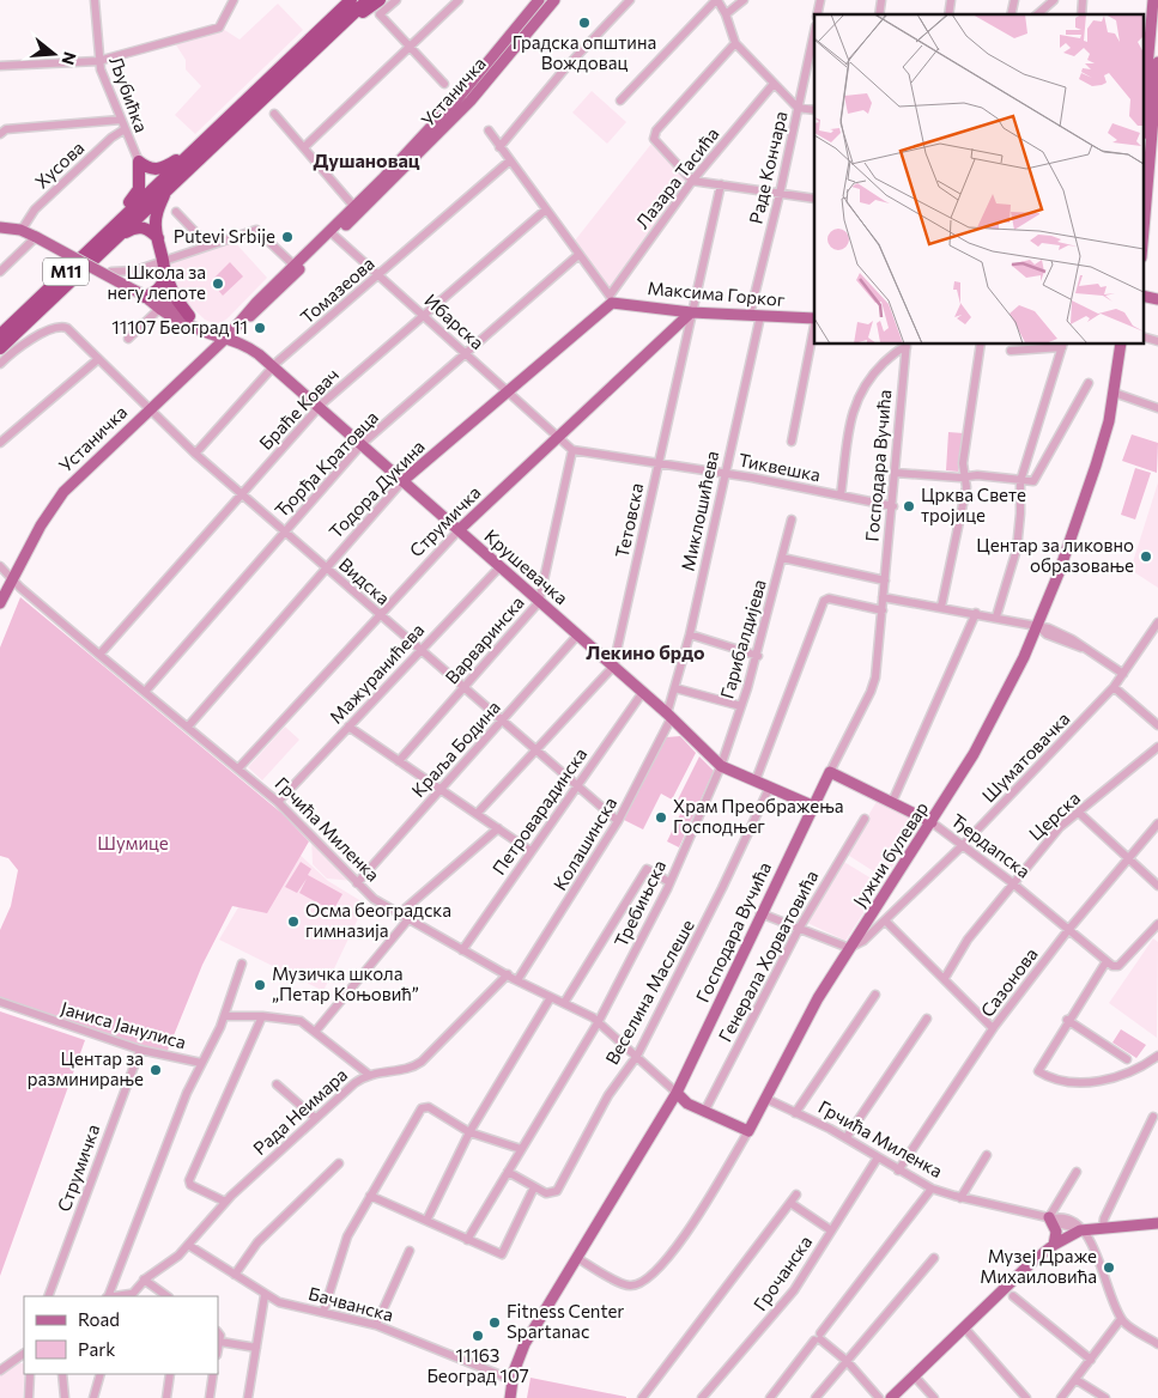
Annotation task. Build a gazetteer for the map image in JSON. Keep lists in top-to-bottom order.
{
  "streets": {
    "highway": ["M11"],
    "main road": [
      "Устаничка",
      "Максима Горког",
      "Господара Вучића",
      "Тодора Дукина",
      "Струмичка",
      "Крушевачка",
      "Грчића Миленка",
      "Ђердапска",
      "Јужни булевар"
    ],
    "street": [
      "Љубићка",
      "Хусова",
      "Раде Кончара",
      "Лазара Тасића",
      "Томазеова",
      "Ибарска",
      "Браће Ковач",
      "Ђорђа Кратовца",
      "Тиквешка",
      "Миклошићева",
      "Тетовска",
      "Видска",
      "Гарибалдијева",
      "Варваринска",
      "Мажуранићева",
      "Краља Бодина",
      "Шуматовачка",
      "Петроварадинска",
      "Церска",
      "Колашинска",
      "Требињска",
      "Генерала Хорватовића",
      "Сазонова",
      "Веселина Маслеше",
      "Јаниса Јанулиса",
      "Рада Неимара",
      "Грочанска",
      "Бачванска"
    ]
  },
  "crossings": [
    ["Устаничка", "Ибарска"],
    ["Устаничка", "Крушевачка"],
    ["Устаничка", "Видска"],
    ["Устаничка", "Грчића Миленка"],
    ["Љубићка", "Хусова"],
    ["Раде Кончара", "Максима Горког"],
    ["Раде Кончара", "Миклошићева"],
    ["Лазара Тасића", "Максима Горког"],
    ["Лазара Тасића", "Тодора Дукина"],
    ["Томазеова", "Ибарска"],
    ["Томазеова", "Крушевачка"],
    ["Томазеова", "Видска"],
    ["Максима Горког", "Тодора Дукина"],
    ["Максима Горког", "Миклошићева"],
    ["Максима Горког", "Тетовска"],
    ["Максима Горког", "Струмичка"],
    ["Ибарска", "Браће Ковач"],
    ["Ибарска", "Ђорђа Кратовца"],
    ["Ибарска", "Тодора Дукина"],
    ["Ибарска", "Струмичка"],
    ["Браће Ковач", "Крушевачка"],
    ["Браће Ковач", "Видска"],
    ["Браће Ковач", "Грчића Миленка"],
    ["Ђорђа Кратовца", "Крушевачка"],
    ["Ђорђа Кратовца", "Видска"],
    ["Ђорђа Кратовца", "Грчића Миленка"],
    ["Господара Вучића", "Тиквешка"],
    ["Господара Вучића", "Крушевачка"],
    ["Господара Вучића", "Грчића Миленка"],
    ["Господара Вучића", "Ђердапска"],
    ["Господара Вучића", "Јужни булевар"],
    ["Господара Вучића", "Бачванска"],
    ["Тиквешка", "Миклошићева"],
    ["Тиквешка", "Тетовска"],
    ["Тиквешка", "Варваринска"],
    ["Тодора Дукина", "Крушевачка"],
    ["Тодора Дукина", "Видска"],
    ["Тодора Дукина", "Грчића Миленка"],
    ["Миклошићева", "Крушевачка"],
    ["Миклошићева", "Колашинска"],
    ["Тетовска", "Струмичка"],
    ["Тетовска", "Крушевачка"],
    ["Струмичка", "Крушевачка"],
    ["Струмичка", "Видска"],
    ["Струмичка", "Грчића Миленка"],
    ["Струмичка", "Јаниса Јанулиса"],
    ["Крушевачка", "Гарибалдијева"],
    ["Крушевачка", "Варваринска"],
    ["Крушевачка", "Мажуранићева"],
    ["Крушевачка", "Краља Бодина"],
    ["Крушевачка", "Петроварадинска"],
    ["Крушевачка", "Колашинска"],
    ["Крушевачка", "Требињска"],
    ["Крушевачка", "Веселина Маслеше"],
    ["Видска", "Варваринска"],
    ["Видска", "Мажуранићева"],
    ["Видска", "Краља Бодина"],
    ["Видска", "Петроварадинска"],
    ["Видска", "Колашинска"],
    ["Гарибалдијева", "Требињска"],
    ["Мажуранићева", "Грчића Миленка"],
    ["Краља Бодина", "Грчића Миленка"],
    ["Шуматовачка", "Ђердапска"],
    ["Шуматовачка", "Јужни булевар"],
    ["Петроварадинска", "Грчића Миленка"],
    ["Церска", "Ђердапска"],
    ["Грчића Миленка", "Колашинска"],
    ["Грчића Миленка", "Јужни булевар"],
    ["Грчића Миленка", "Требињска"],
    ["Грчића Миленка", "Генерала Хорватовића"],
    ["Грчића Миленка", "Сазонова"],
    ["Грчића Миленка", "Веселина Маслеше"],
    ["Грчића Миленка", "Рада Неимара"],
    ["Грчића Миленка", "Грочанска"],
    ["Ђердапска", "Јужни булевар"],
    ["Ђердапска", "Сазонова"],
    ["Рада Неимара", "Бачванска"]
  ],
  "districts": ["Душановац", "Лекино брдо"],
  "parks": ["Шумице"],
  "places": [
    "Градска општина Вождовац",
    "Putevi Srbije",
    "Школа за негу лепоте",
    "11107 Београд 11",
    "Црква Свете тројице",
    "Центар за ликовно образовање",
    "Храм Преображења Господњег",
    "Осма београдска гимназија",
    "Музичка школа „Петар Коњовић”",
    "Центар за разминирање",
    "Музеј Драже Михаиловића",
    "Fitness Center Spartanac",
    "11163 Београд 107"
  ],
  "legend": ["Road", "Park"],
  "north": "right"
}
